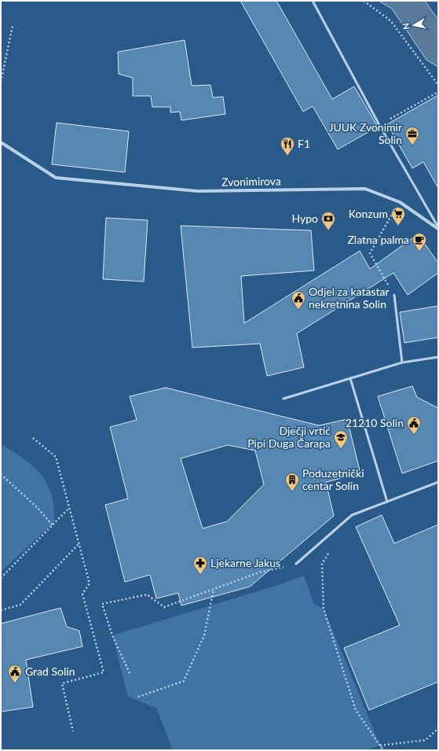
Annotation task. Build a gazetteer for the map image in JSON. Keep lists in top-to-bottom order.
{
  "streets": {
    "street": ["Zvonimirova"]
  },
  "places": {
    "office": ["JUUK Zvonimir Solin"],
    "restaurant": ["F1"],
    "supermarket": ["Konzum"],
    "bank": ["Hypo"],
    "cafe": ["Zlatna palma"],
    "public building": ["Odjel za katastar nekretnina Solin", "21210 Solin", "Grad Solin"],
    "school or university": ["Dječji vrtić Pipi Duga Čarapa"],
    "building": ["Poduzetnički centar Solin"],
    "pharmacy": ["Ljekarne Jakus"]
  },
  "north": "left"
}
